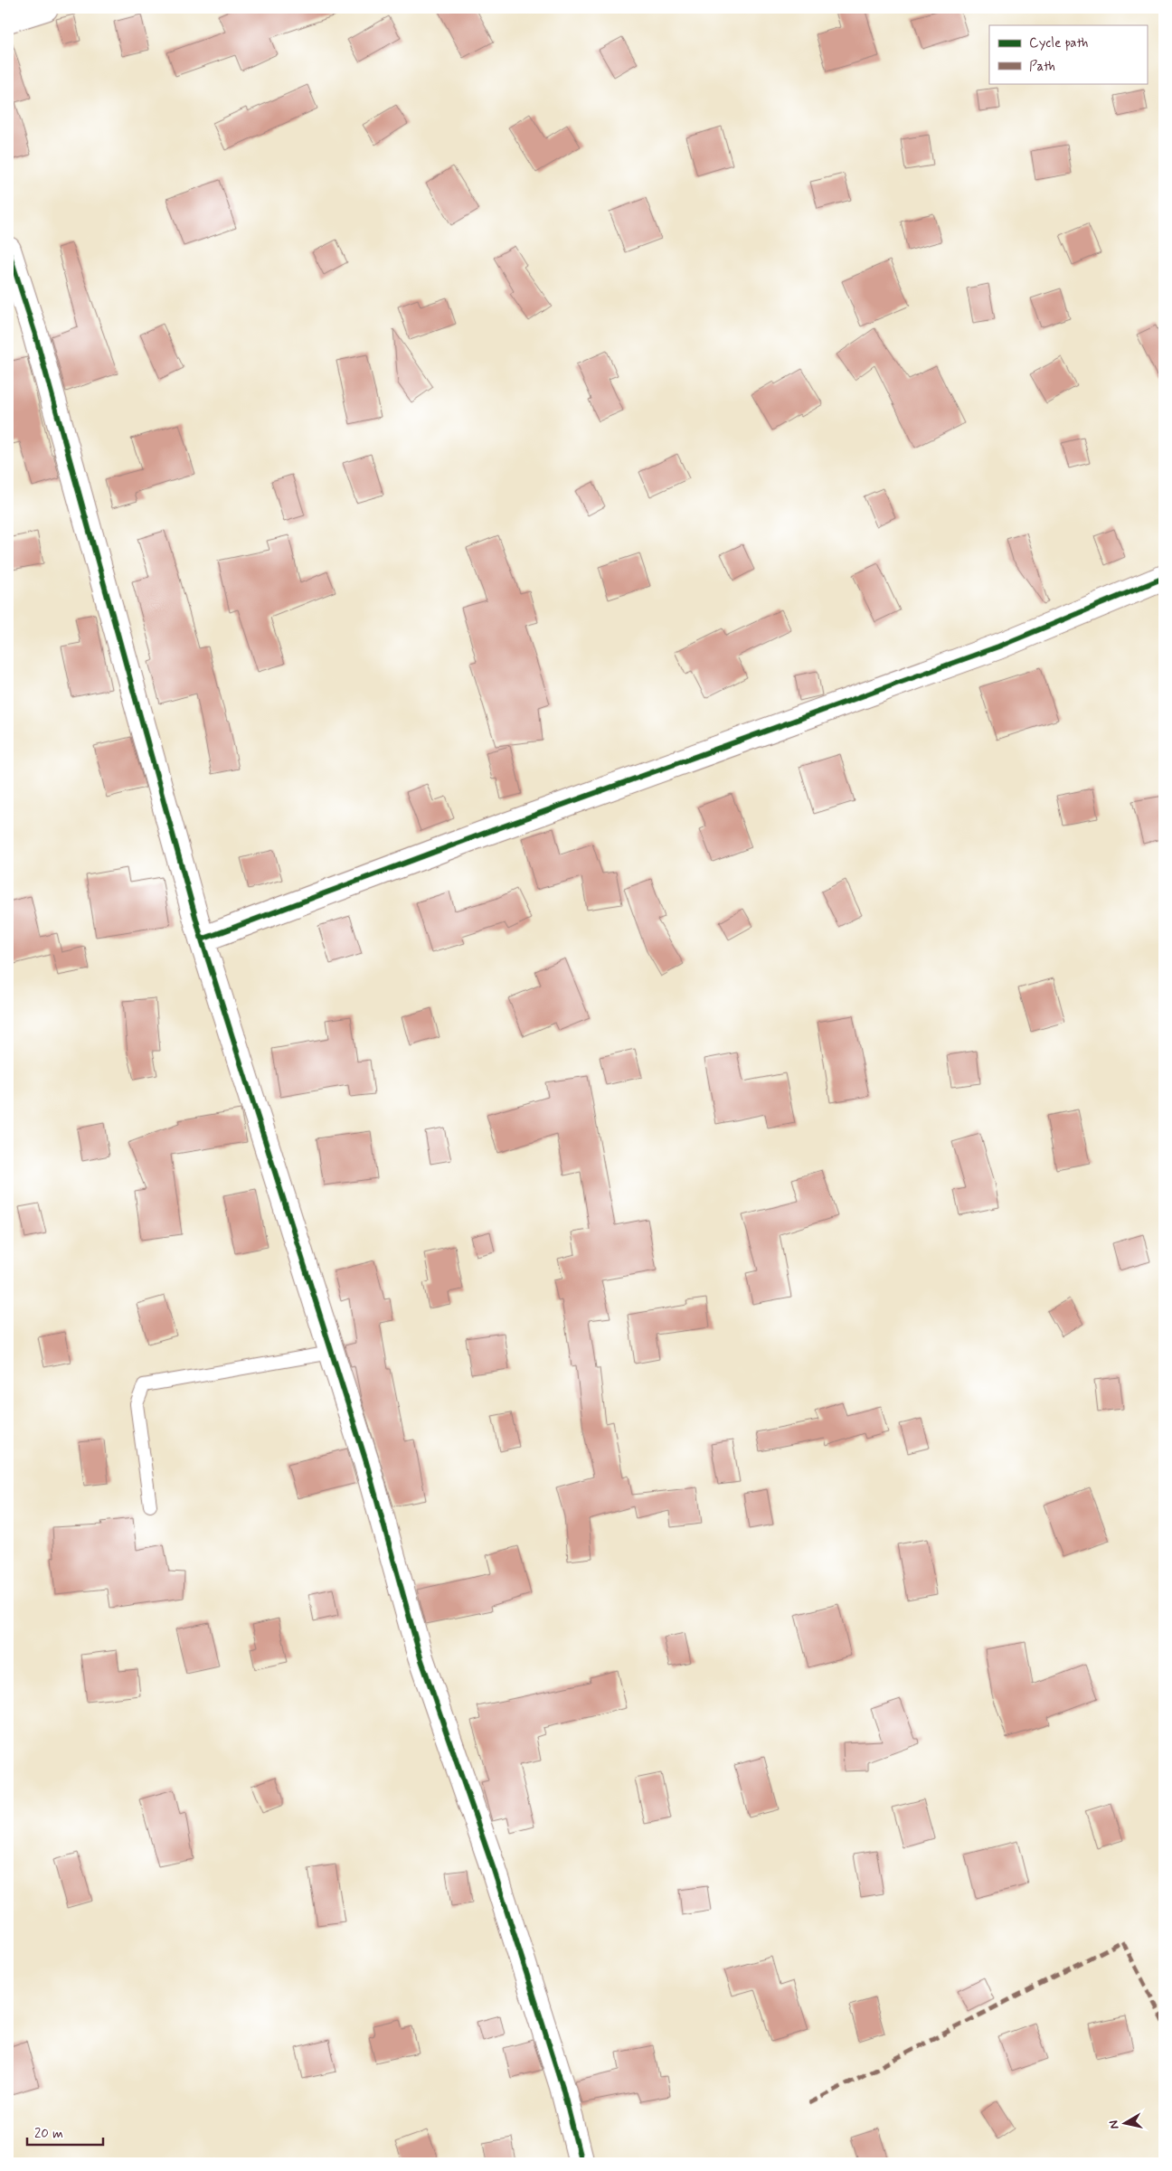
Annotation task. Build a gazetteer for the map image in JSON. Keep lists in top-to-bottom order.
{
  "legend": ["Cycle path", "Path"],
  "scale_bar": "20 m",
  "north": "left"
}
